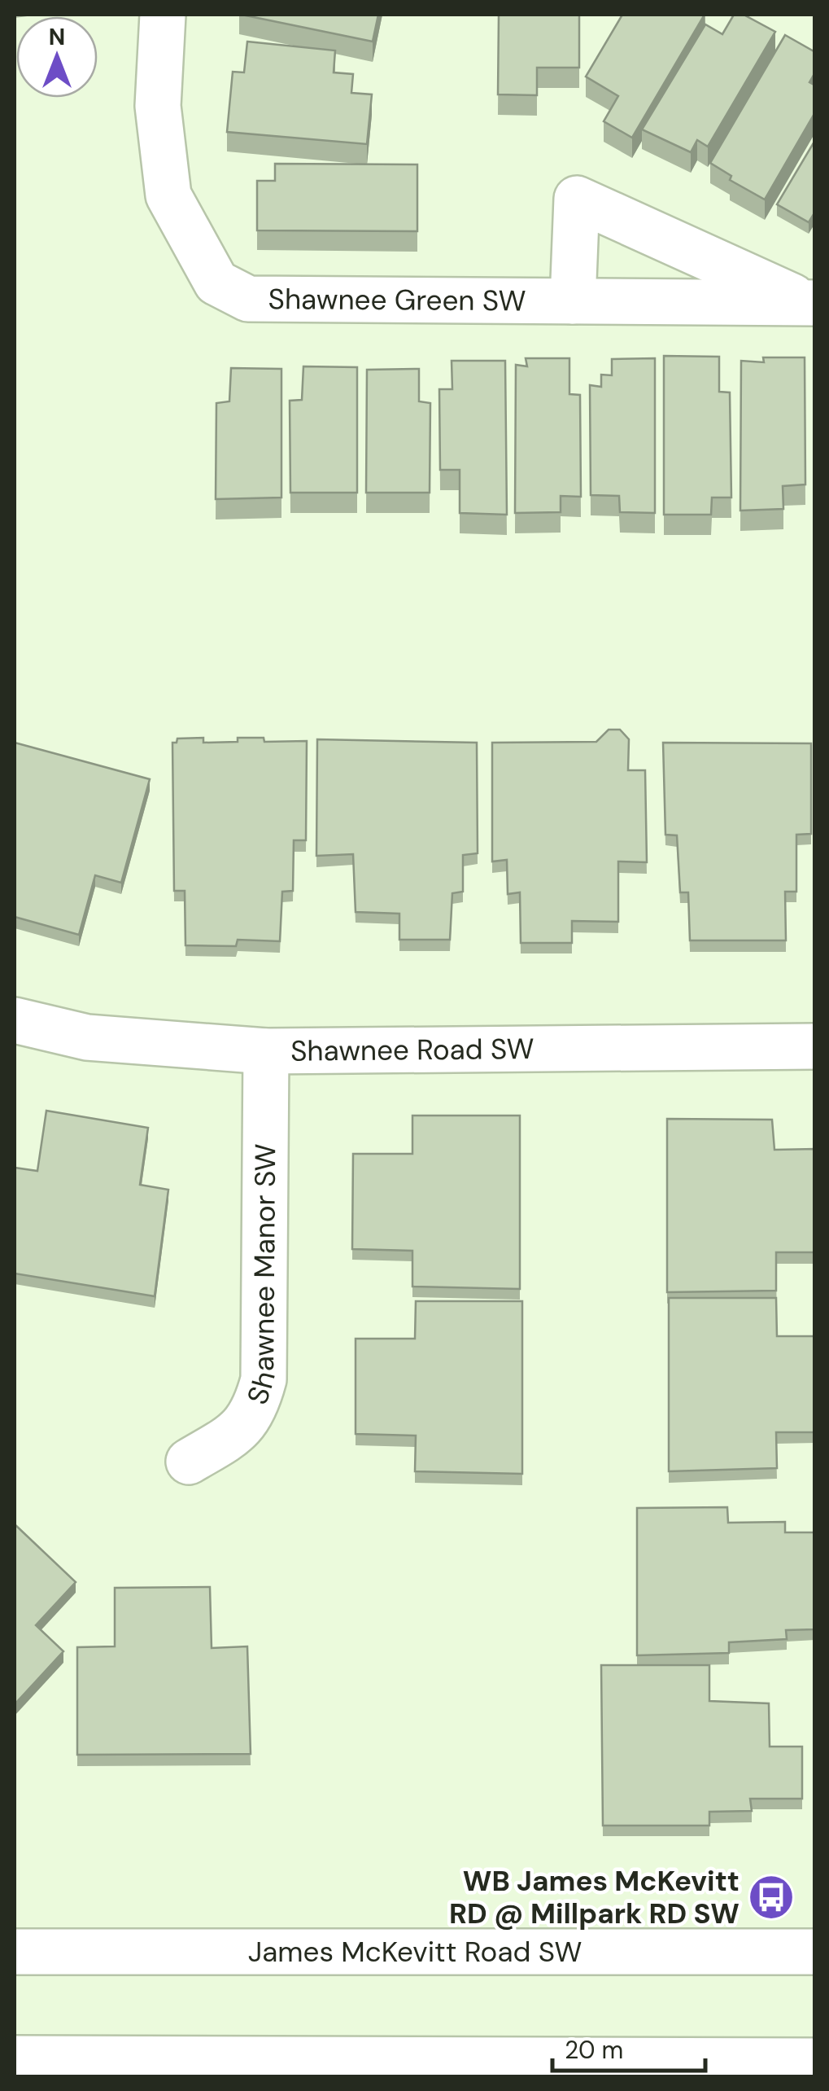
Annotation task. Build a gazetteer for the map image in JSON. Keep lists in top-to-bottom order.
{
  "streets": {
    "street": [
      "Shawnee Green SW",
      "Shawnee Road SW",
      "Shawnee Manor SW",
      "James McKevitt Road SW"
    ]
  },
  "crossings": [
    ["Shawnee Road SW", "Shawnee Manor SW"]
  ],
  "places": {
    "bus stop": ["WB James McKevitt RD @ Millpark RD SW"]
  },
  "scale_bar": "20 m",
  "north": "top"
}
